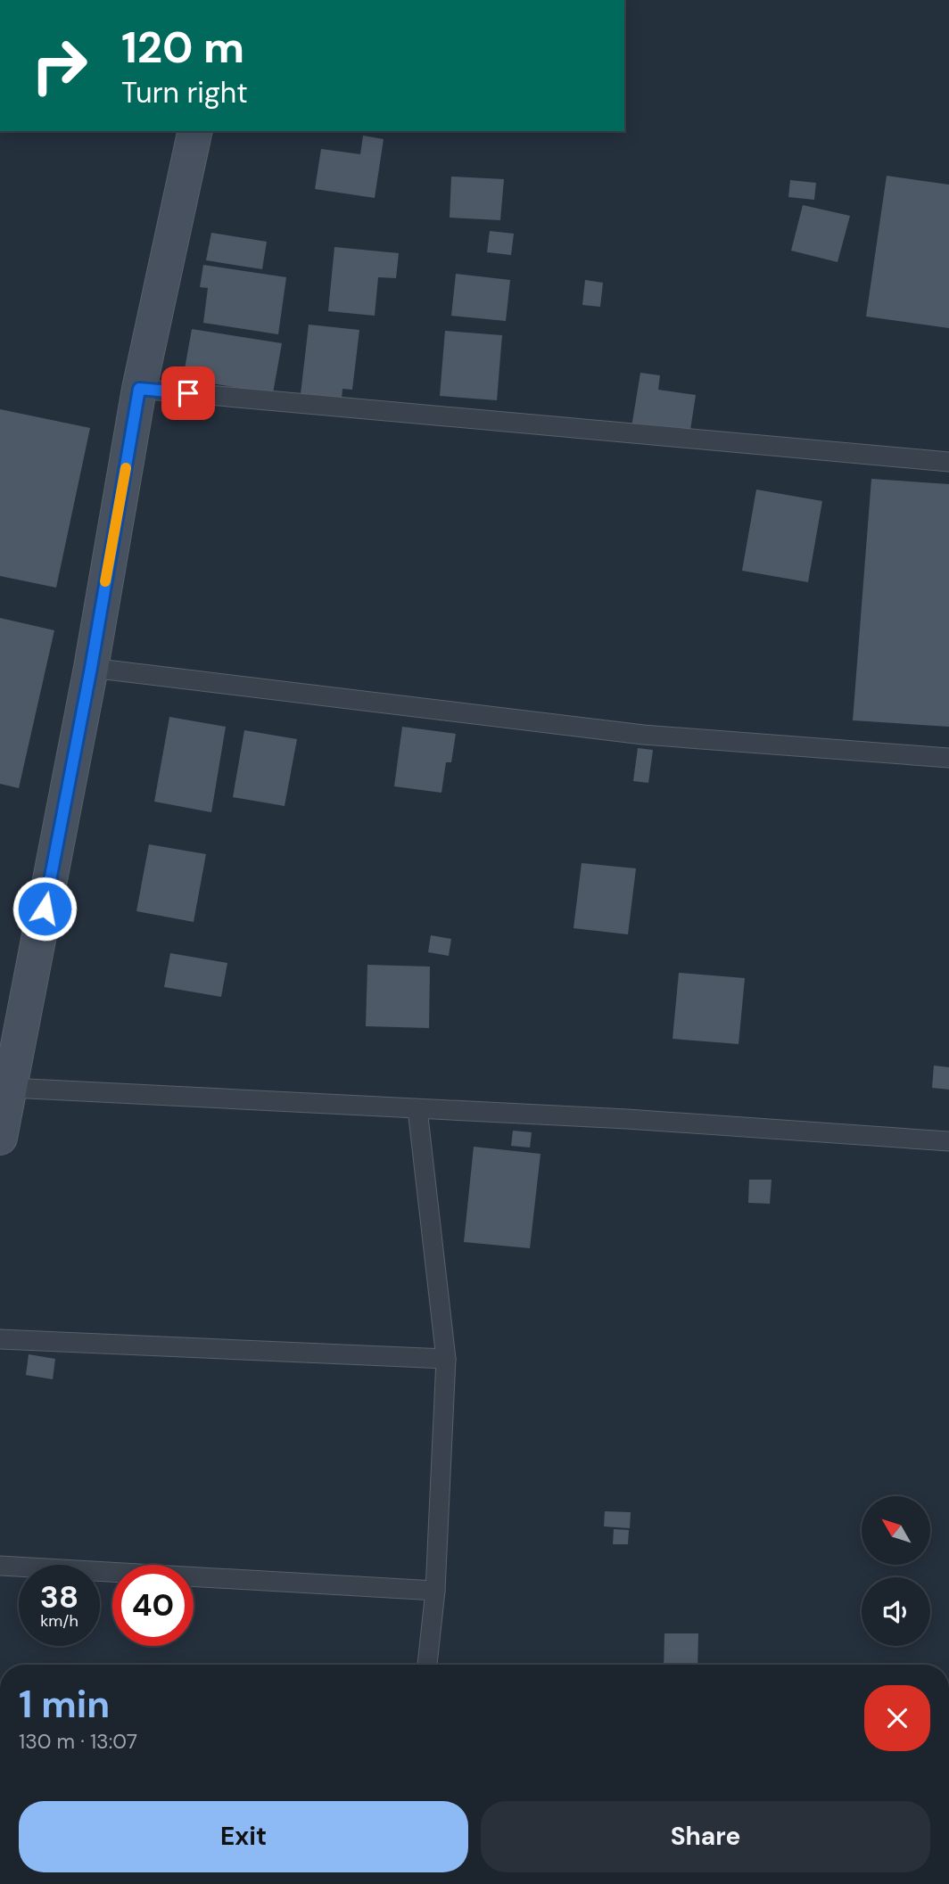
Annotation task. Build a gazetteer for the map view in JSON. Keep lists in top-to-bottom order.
{
  "north": "top left",
  "page": {
    "turn": ["120 m", "Turn right"],
    "speed": "38 km/h",
    "limit": "40",
    "heading": ["1 min", "130 m · 13:07"],
    "buttons": ["Exit", "Share"]
  }
}
